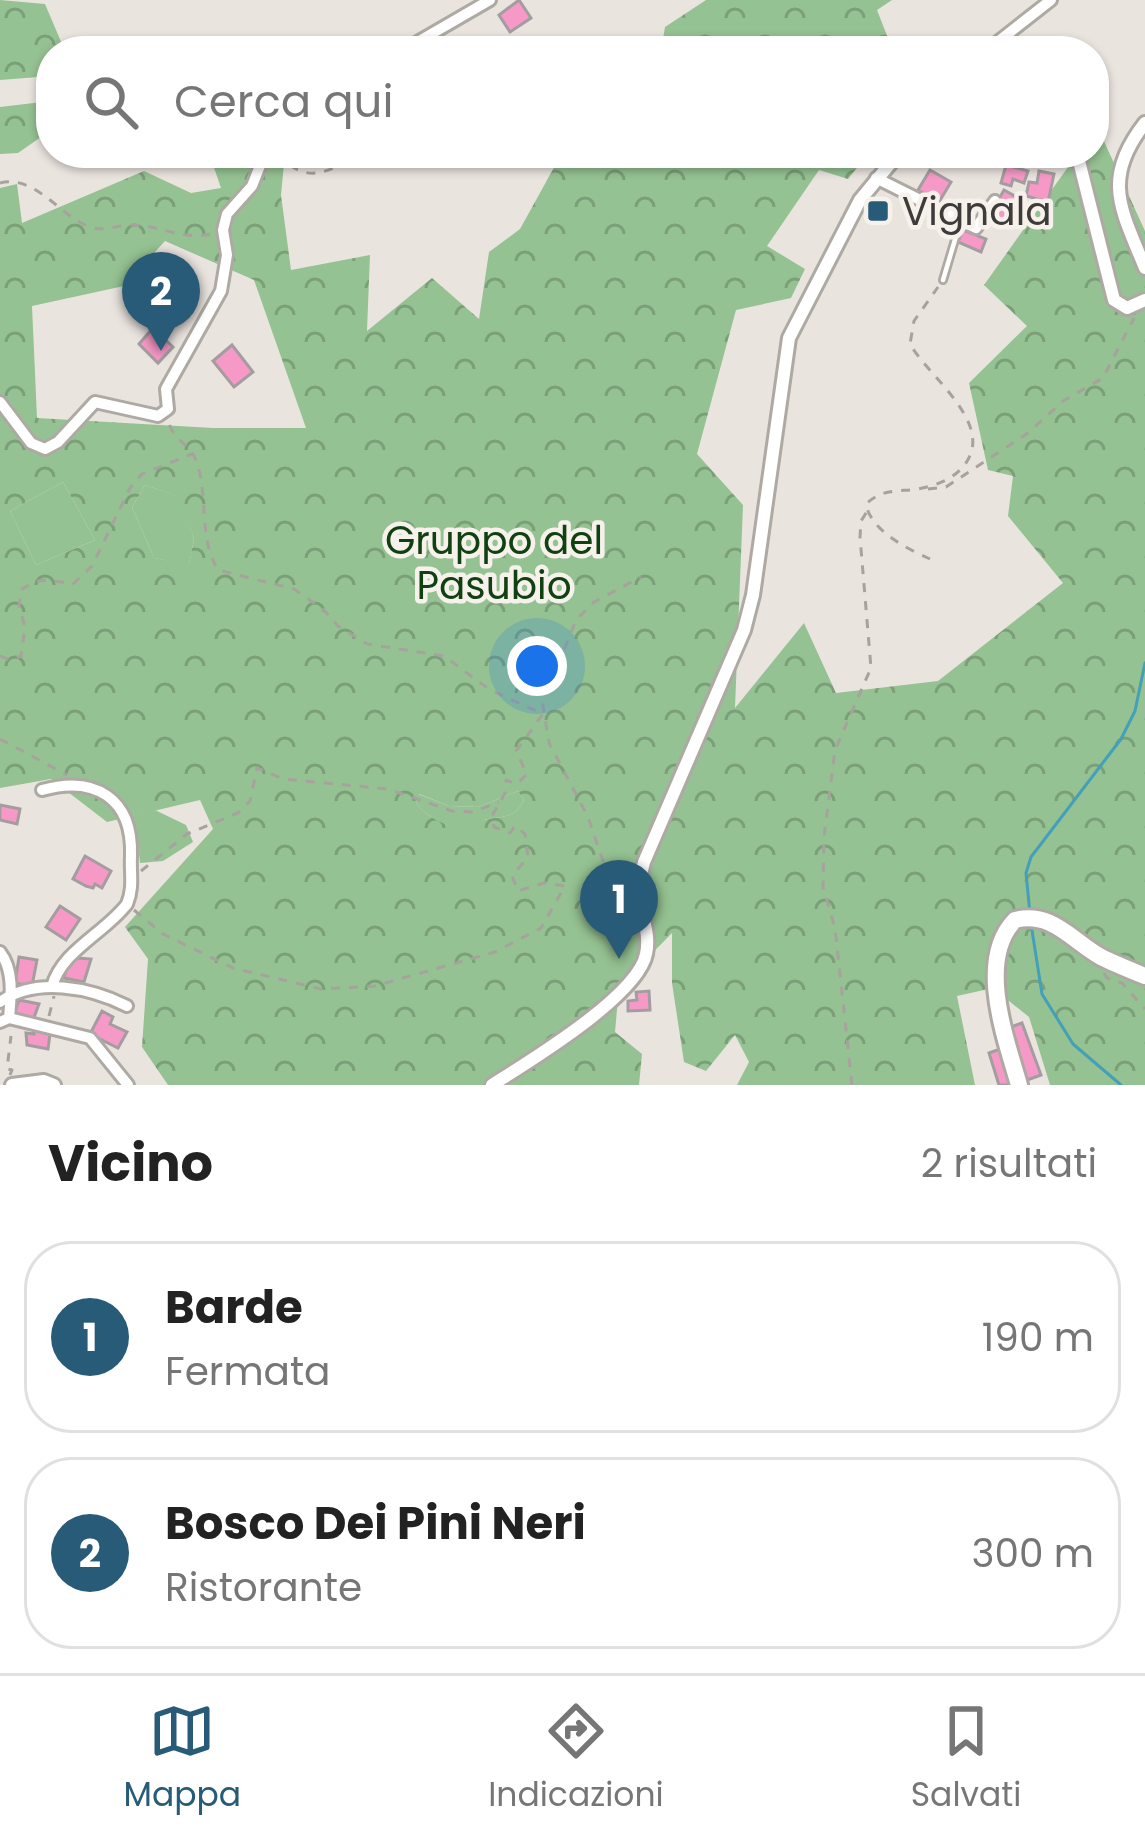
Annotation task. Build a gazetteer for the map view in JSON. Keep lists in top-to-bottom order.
{
  "parks": ["Gruppo del Pasubio"],
  "places": {
    "transit": ["Vignala"]
  },
  "page": {
    "search": "Cerca qui",
    "pins": ["2", "1"],
    "heading": ["Vicino", "2 risultati"],
    "list": [
      {
        "mark": "1",
        "name": "Barde",
        "note": "Fermata",
        "value": "190 m"
      },
      {
        "mark": "2",
        "name": "Bosco Dei Pini Neri",
        "note": "Ristorante",
        "value": "300 m"
      }
    ],
    "nav": ["Mappa", "Indicazioni", "Salvati"]
  }
}
